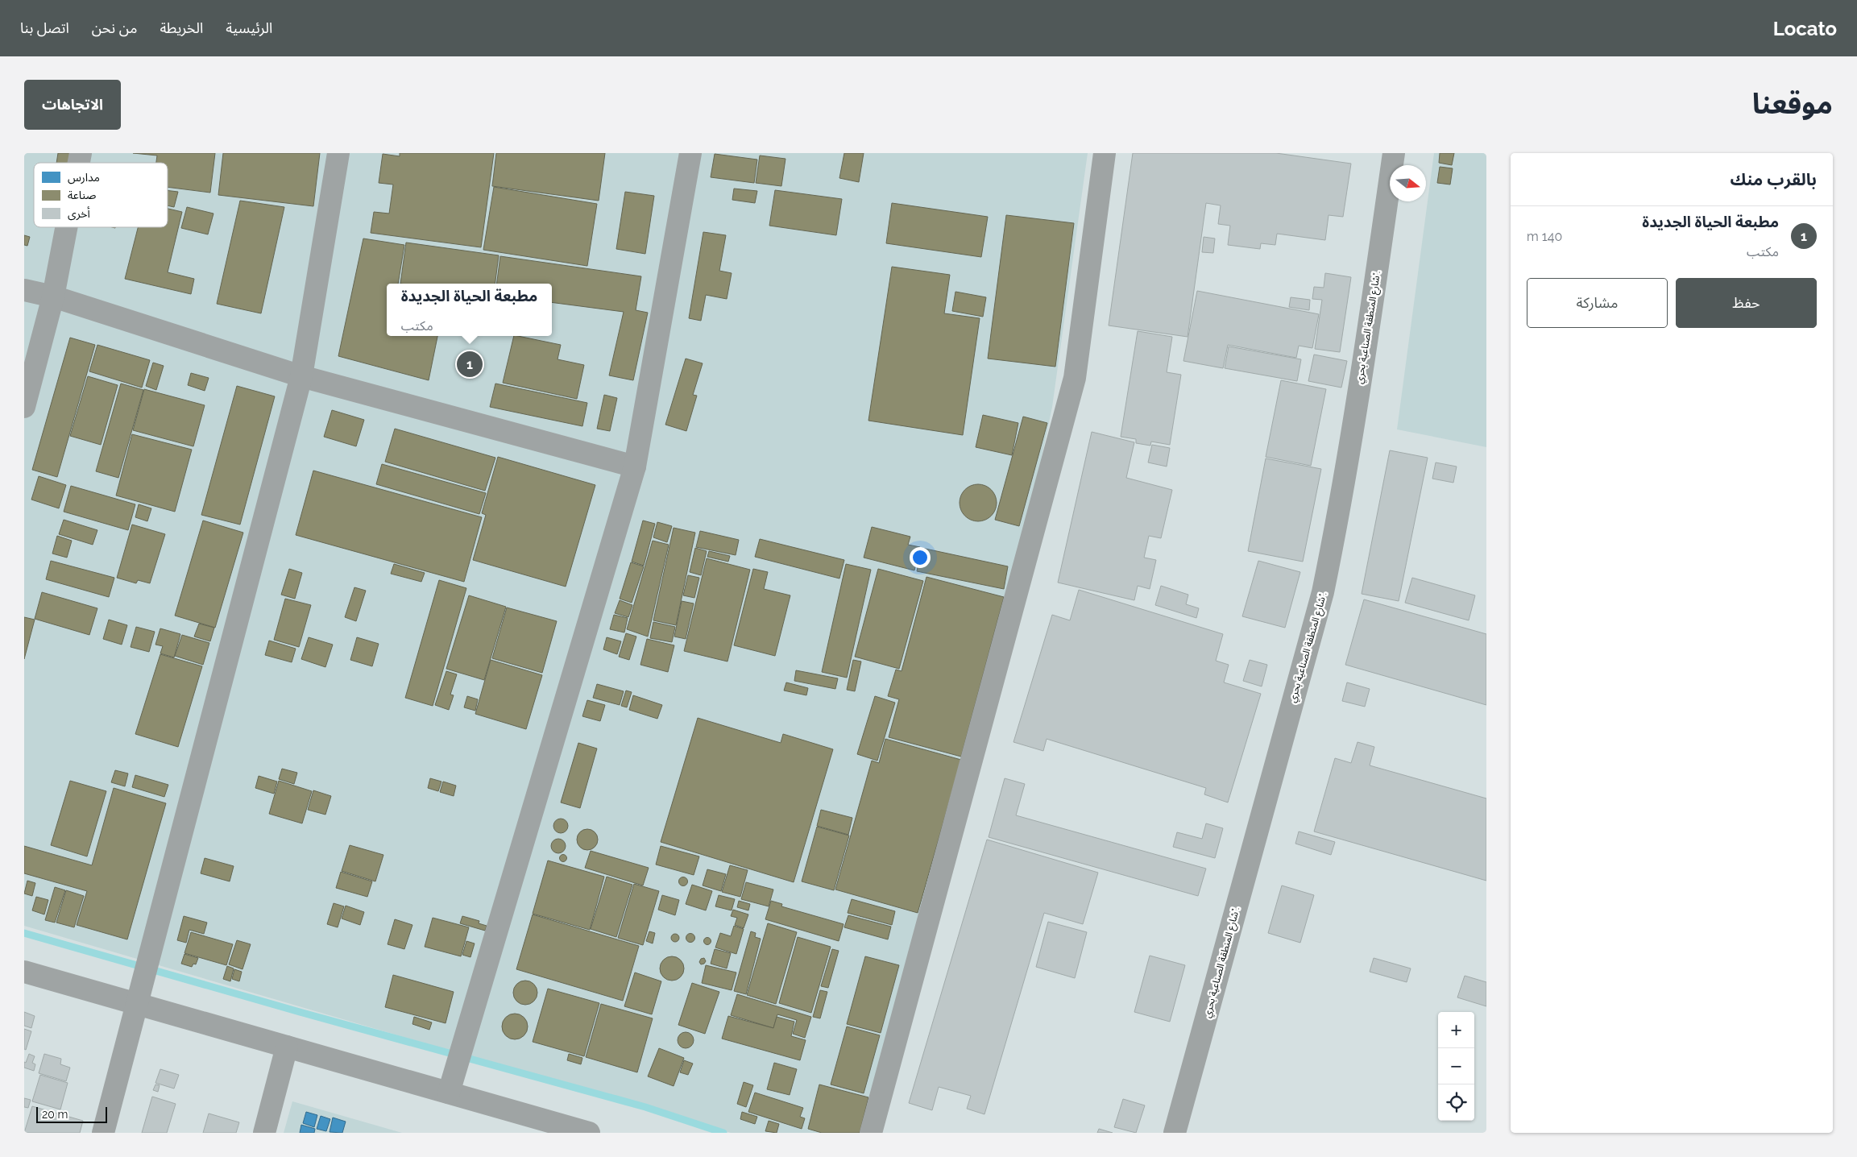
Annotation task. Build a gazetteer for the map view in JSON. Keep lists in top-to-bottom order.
{
  "streets": {
    "street": ["شارع المنطقة الصناعية بحري\"."]
  },
  "legend": ["مدارس", "صناعة", "أخرى"],
  "scale_bar": "20 m",
  "north": "right",
  "page": {
    "header": "Locato",
    "nav": [
      "الرئيسية",
      "الخريطة",
      "من نحن",
      "اتصل بنا"
    ],
    "title": "موقعنا",
    "buttons": [
      "الاتجاهات",
      ["حفظ", "مشاركة"]
    ],
    "heading": "بالقرب منك",
    "list": [
      {
        "mark": "1",
        "name": "مطبعة الحياة الجديدة",
        "note": "مكتب",
        "value": "140 m"
      }
    ],
    "popup": ["مطبعة الحياة الجديدة", "مكتب"],
    "pins": "1",
    "map_buttons": ["+", "−"],
    "scale": "20 m"
  }
}
